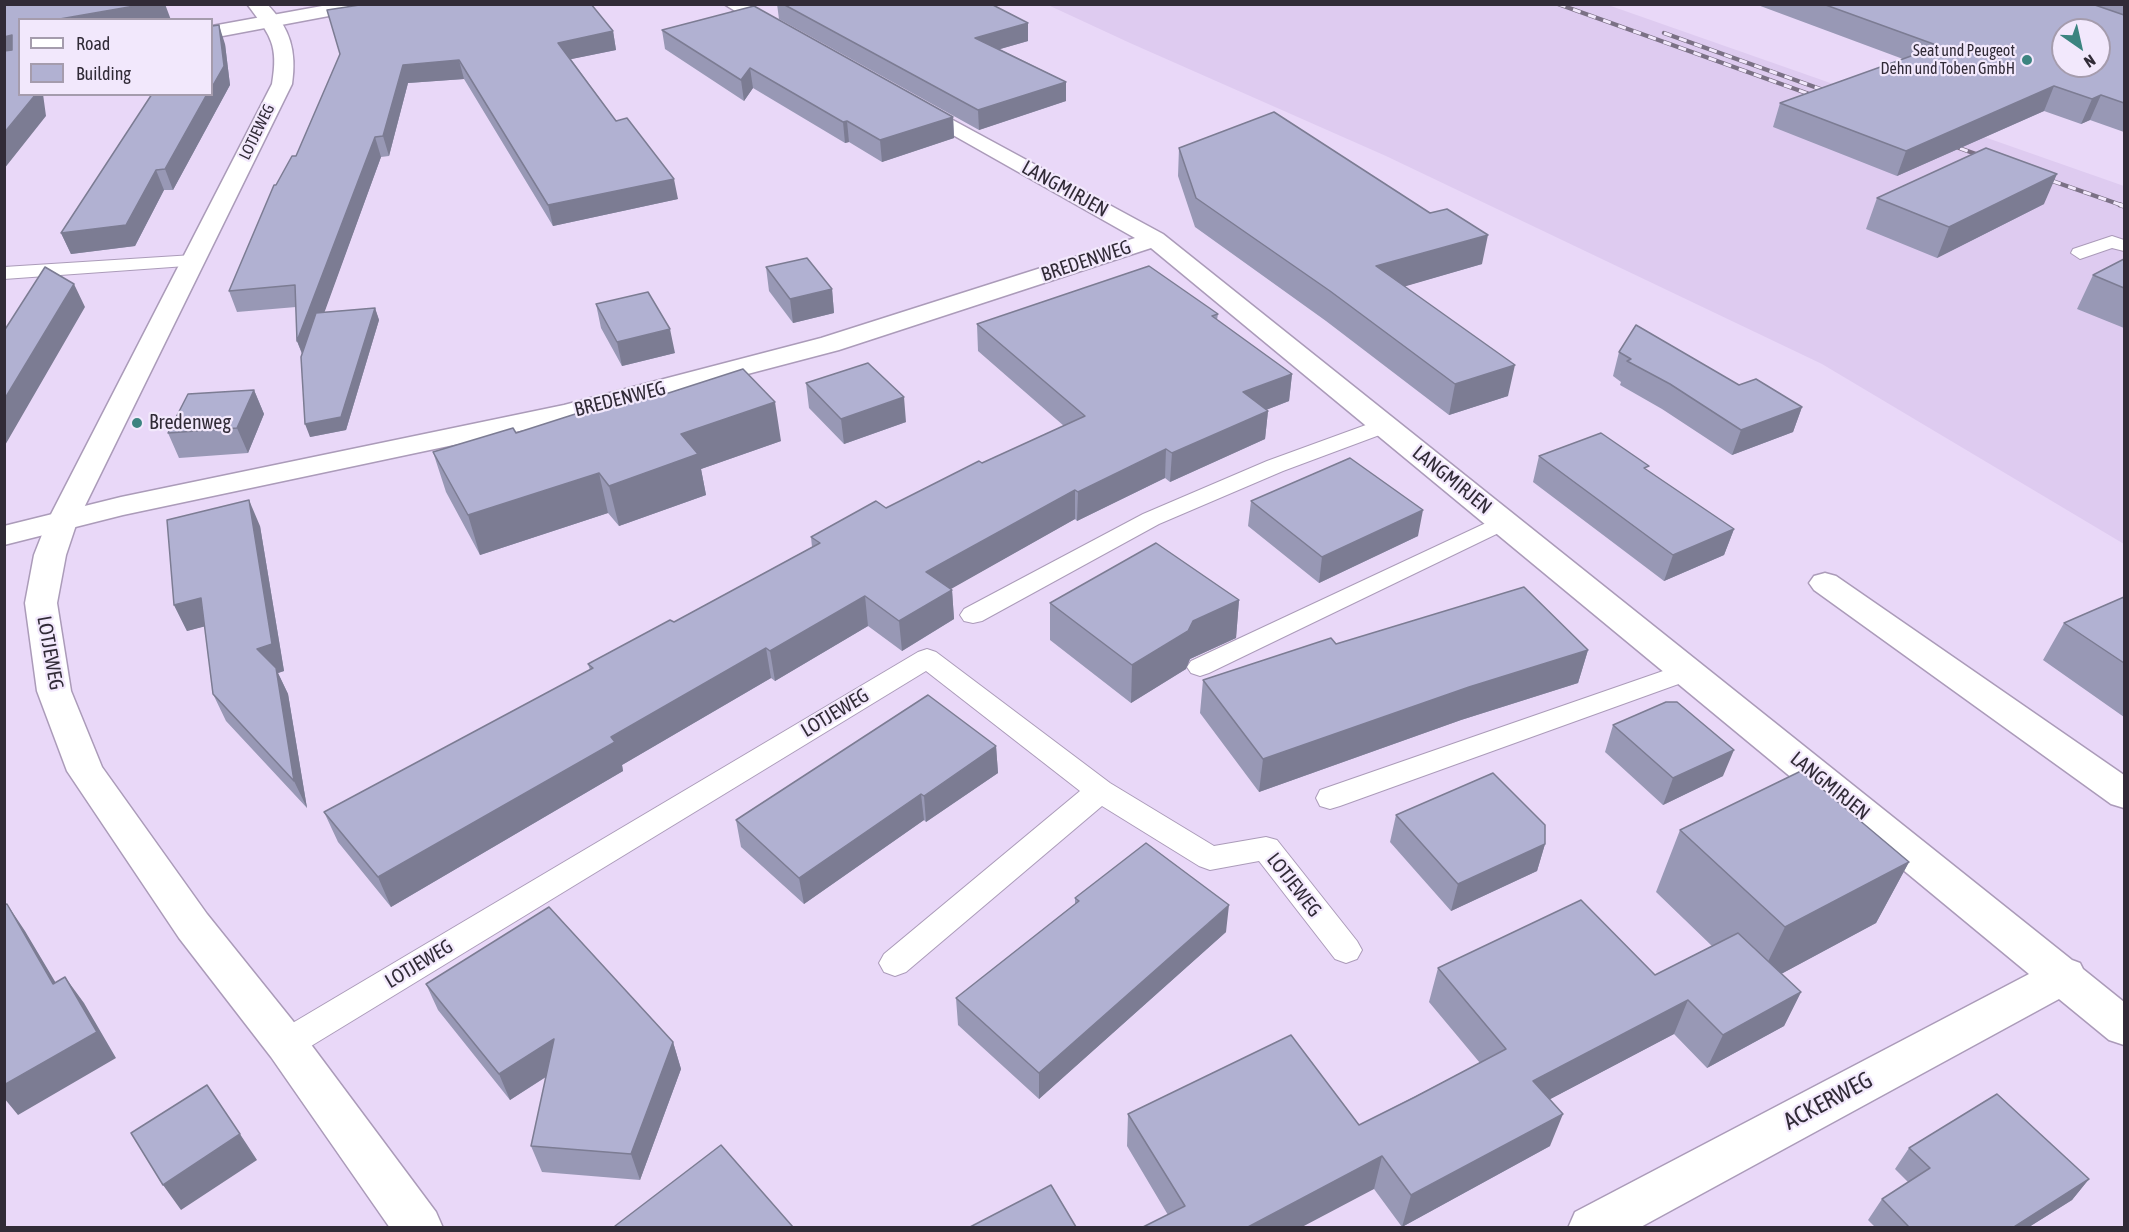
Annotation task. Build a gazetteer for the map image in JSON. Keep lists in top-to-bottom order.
{
  "streets": {
    "street": [
      "LOTJEWEG",
      "LANGMIRJEN",
      "BREDENWEG",
      "ACKERWEG"
    ]
  },
  "crossings": [
    ["LOTJEWEG", "BREDENWEG"],
    ["LANGMIRJEN", "BREDENWEG"],
    ["LANGMIRJEN", "ACKERWEG"]
  ],
  "places": ["Seat und Peugeot Dehn und Toben GmbH", "Bredenweg"],
  "legend": ["Road", "Building"],
  "north": "bottom right"
}
